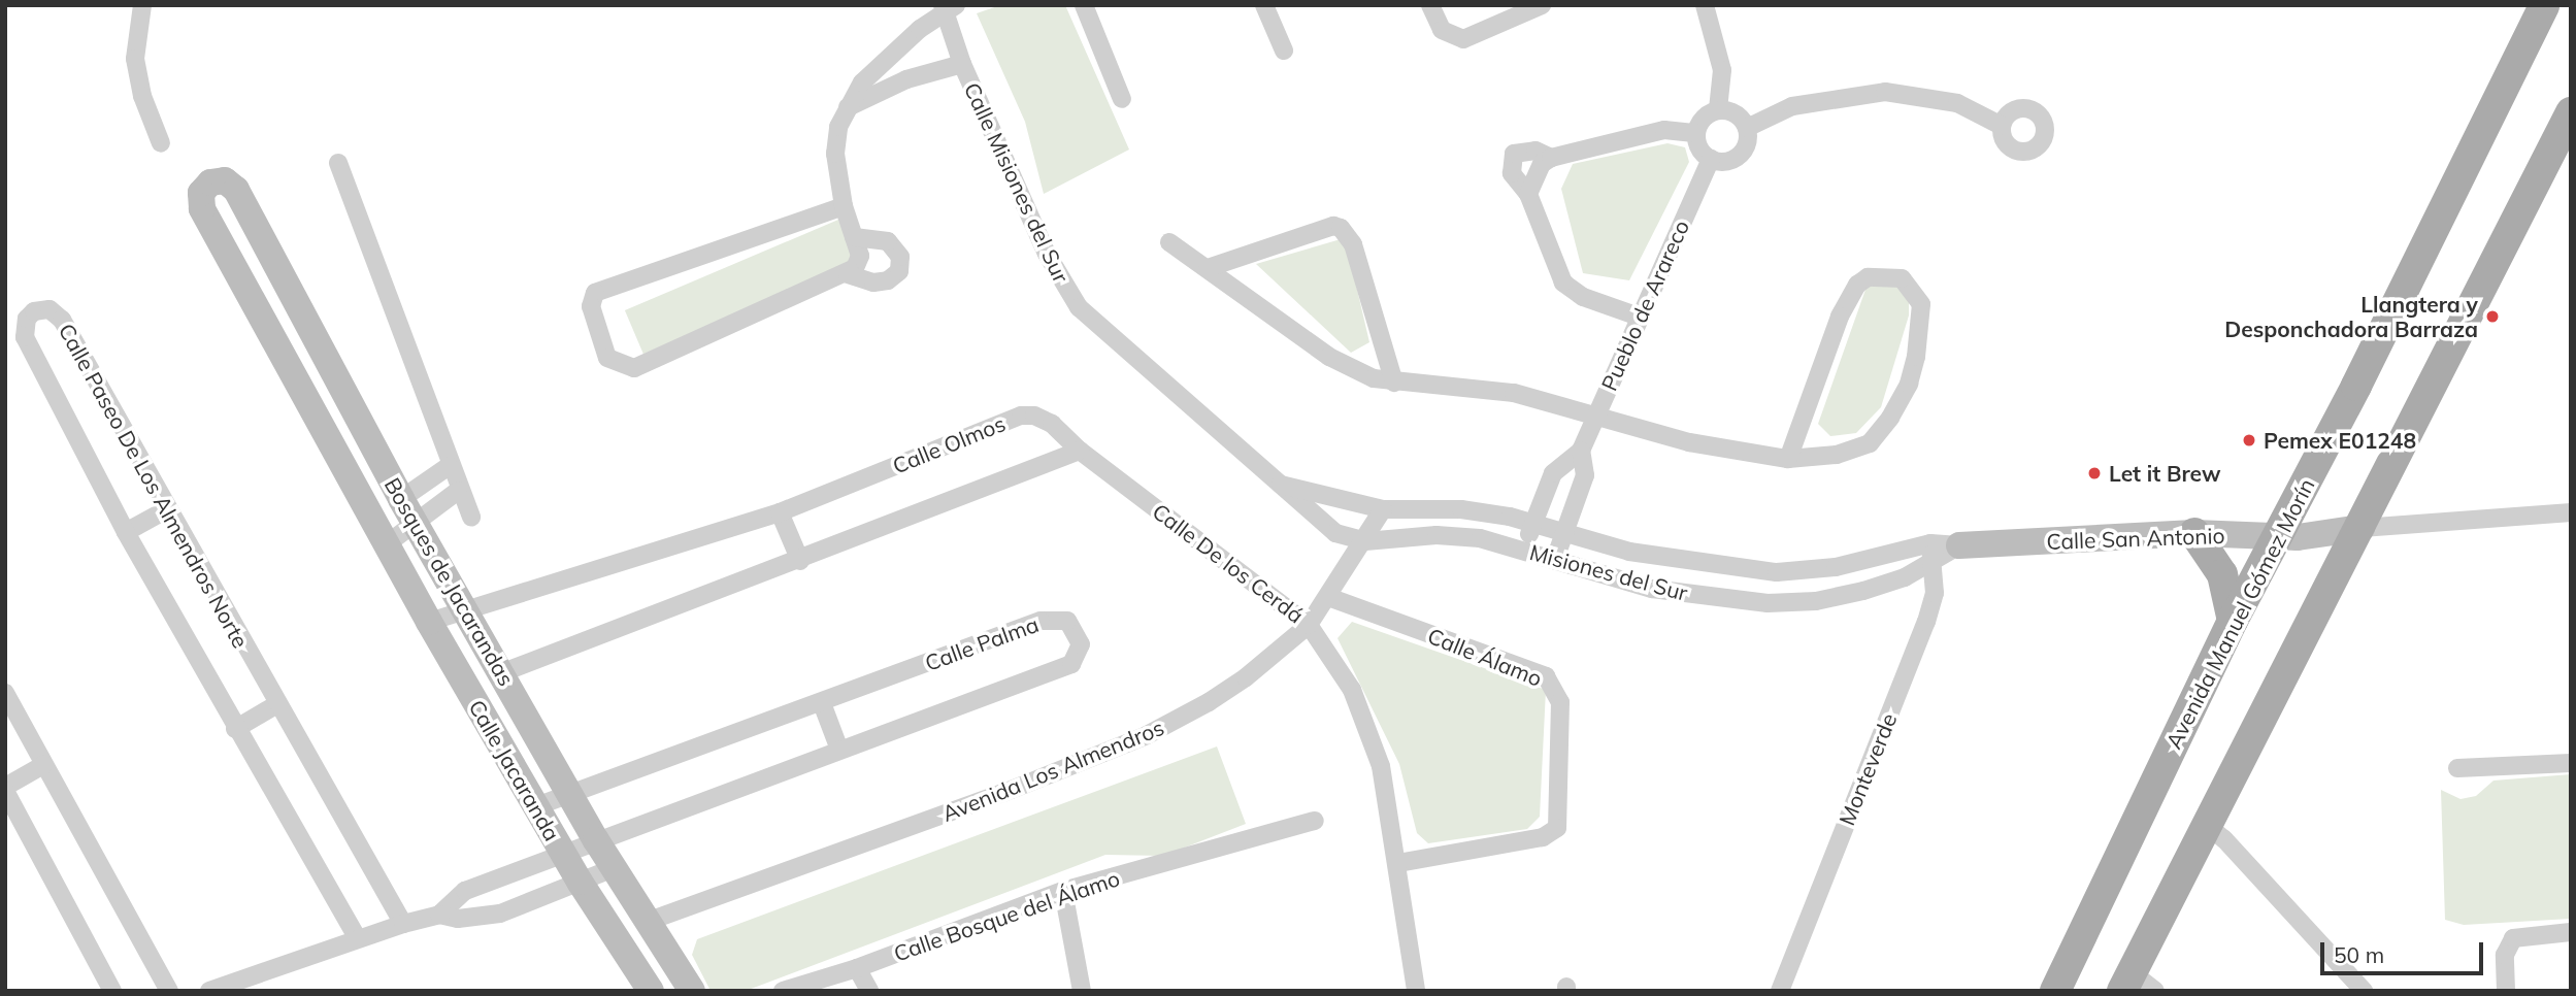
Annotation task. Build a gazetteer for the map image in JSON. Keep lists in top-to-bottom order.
{
  "streets": {
    "main road": ["Avenida Manuel Gómez Morín"],
    "street": [
      "Calle Misiones del Sur",
      "Pueblo de Arareco",
      "Calle Olmos",
      "Calle Paseo De Los Almendros Norte",
      "Calle San Antonio",
      "Calle De los Cerdá",
      "Misiones del Sur",
      "Bosques de Jacarandas",
      "Calle Palma",
      "Calle Álamo",
      "Monteverde",
      "Calle Jacaranda",
      "Avenida Los Almendros",
      "Calle Bosque del Álamo"
    ]
  },
  "crossings": [
    ["Calle Misiones del Sur", "Misiones del Sur"],
    ["Calle Misiones del Sur", "Avenida Los Almendros"],
    ["Calle Olmos", "Calle De los Cerdá"],
    ["Calle Olmos", "Bosques de Jacarandas"],
    ["Calle Olmos", "Calle Jacaranda"],
    ["Calle San Antonio", "Misiones del Sur"],
    ["Calle San Antonio", "Avenida Manuel Gómez Morín"],
    ["Calle San Antonio", "Monteverde"],
    ["Calle De los Cerdá", "Calle Álamo"],
    ["Calle De los Cerdá", "Avenida Los Almendros"],
    ["Misiones del Sur", "Monteverde"],
    ["Misiones del Sur", "Avenida Los Almendros"],
    ["Bosques de Jacarandas", "Calle Palma"],
    ["Bosques de Jacarandas", "Calle Jacaranda"],
    ["Bosques de Jacarandas", "Avenida Los Almendros"],
    ["Calle Palma", "Calle Jacaranda"],
    ["Calle Álamo", "Avenida Los Almendros"]
  ],
  "places": ["Llangtera y Desponchadora Barraza", "Pemex E01248", "Let it Brew"],
  "scale_bar": "50 m"
}
